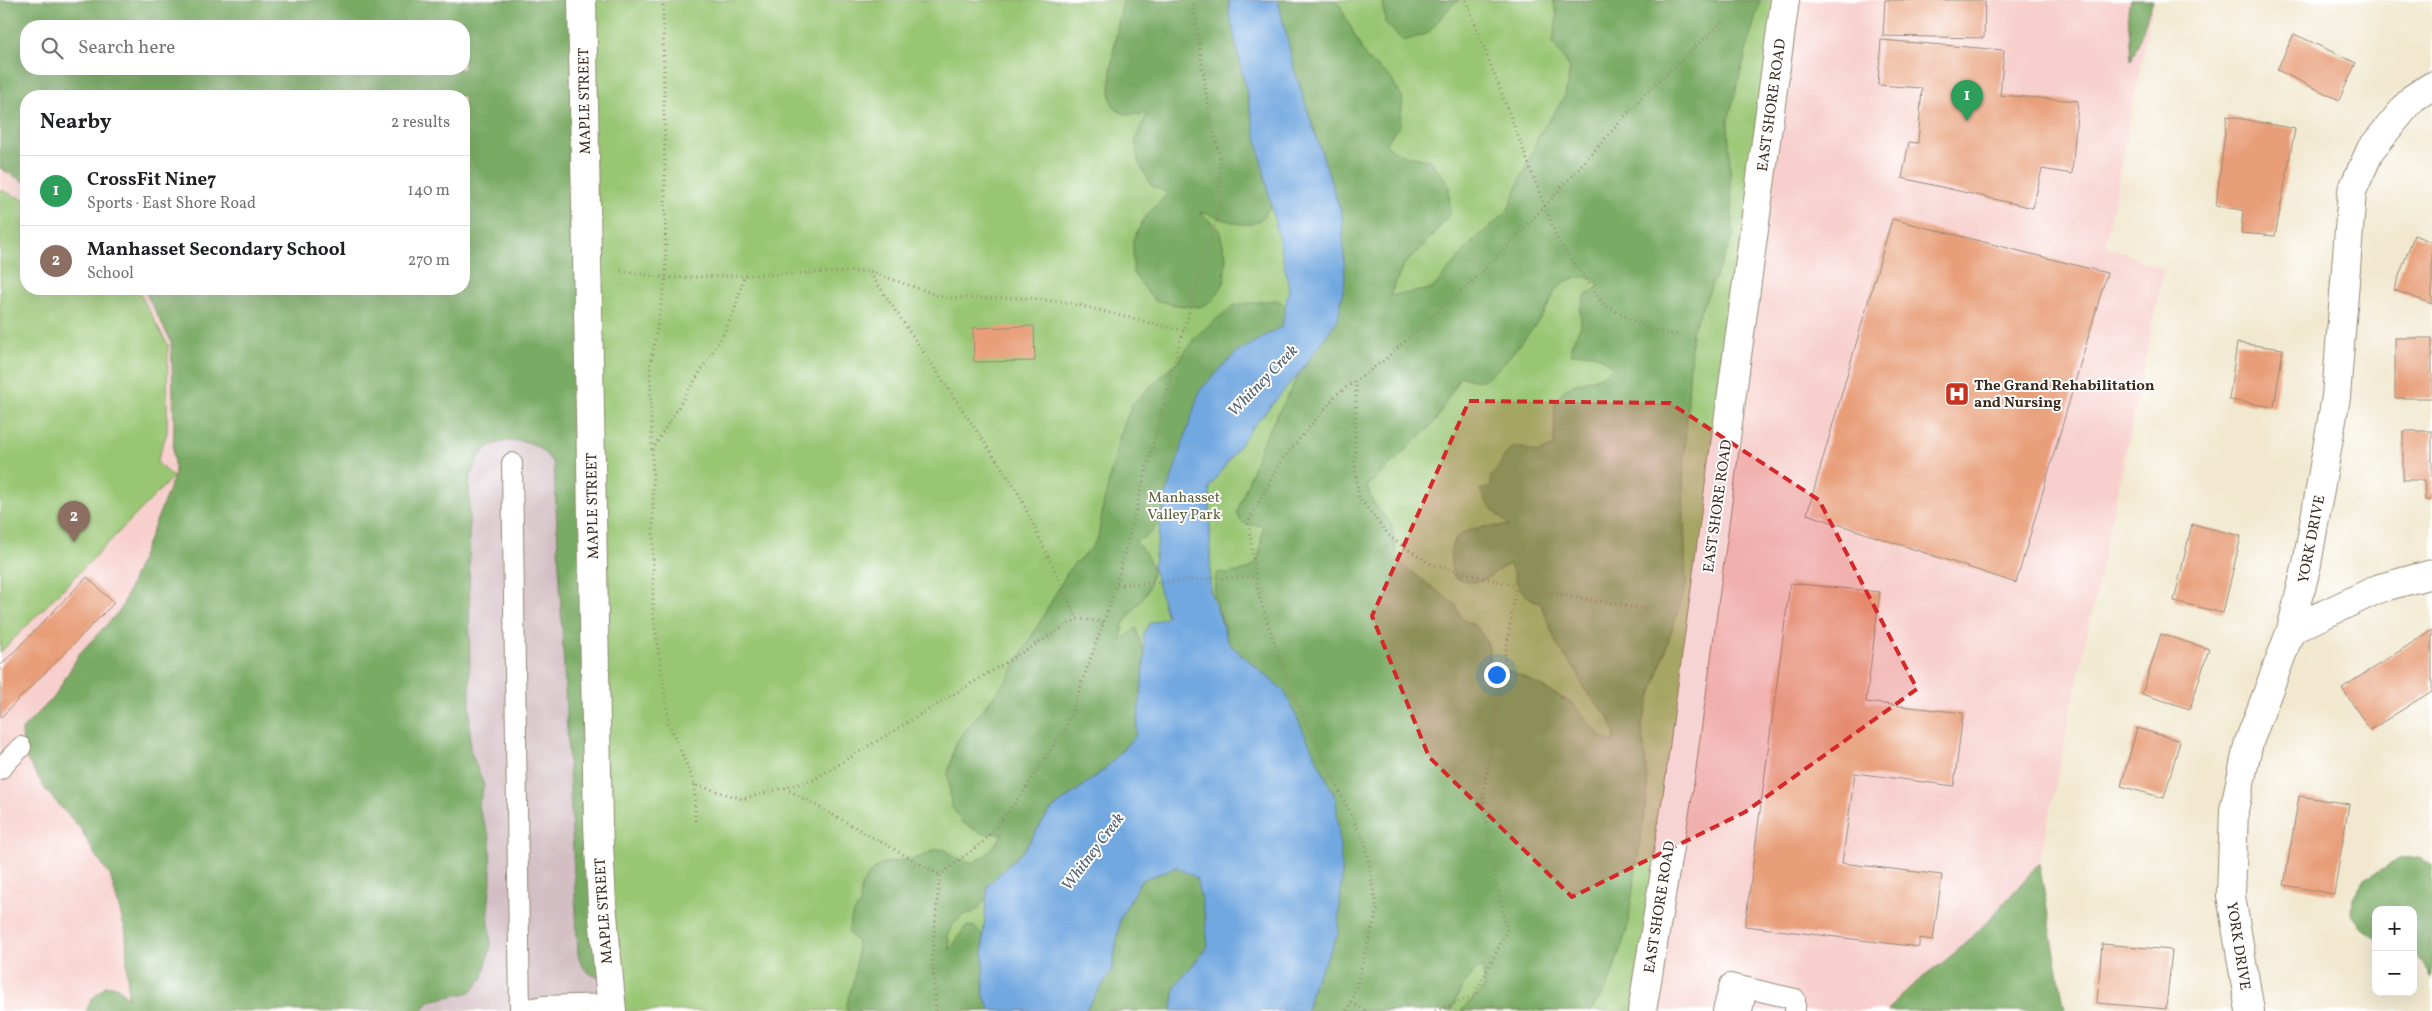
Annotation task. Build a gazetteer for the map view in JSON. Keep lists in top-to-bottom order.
{
  "streets": {
    "street": ["MAPLE STREET", "EAST SHORE ROAD", "YORK DRIVE"]
  },
  "water": ["Whitney Creek"],
  "parks": ["Manhasset Valley Park"],
  "places": {
    "hospital": ["The Grand Rehabilitation and Nursing"]
  },
  "page": {
    "search": "Search here",
    "pins": ["1", "2"],
    "heading": ["Nearby", "2 results"],
    "list": [
      {
        "mark": "1",
        "name": "CrossFit Nine7",
        "note": "Sports · East Shore Road",
        "value": "140 m"
      },
      {
        "mark": "2",
        "name": "Manhasset Secondary School",
        "note": "School",
        "value": "270 m"
      }
    ],
    "map_buttons": ["+", "−"]
  }
}
